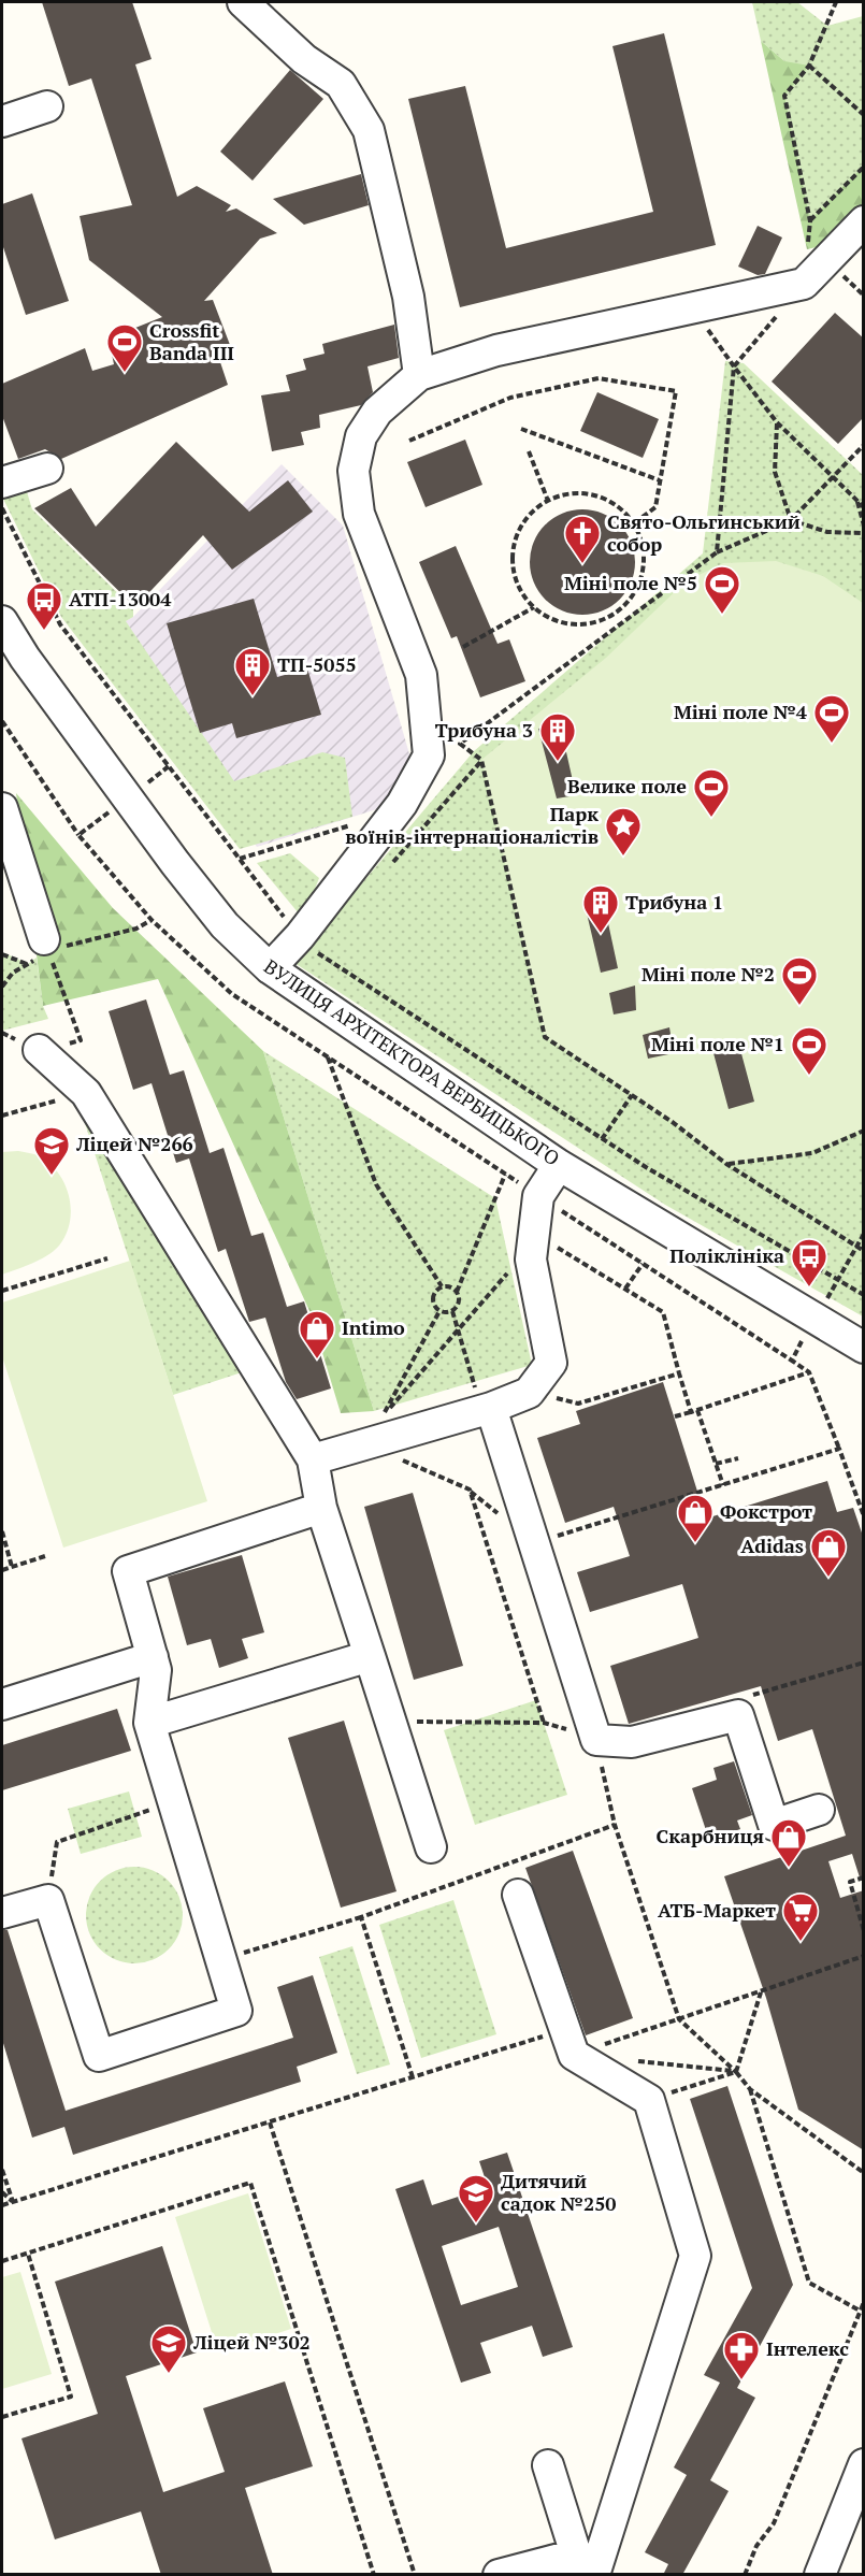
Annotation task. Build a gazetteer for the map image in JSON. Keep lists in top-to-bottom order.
{
  "streets": {
    "street": ["ВУЛИЦЯ АРХІТЕКТОРА ВЕРБИЦЬКОГО"]
  },
  "places": {
    "sports": [
      "Crossfit Banda III",
      "Міні поле №5",
      "Міні поле №4",
      "Велике поле",
      "Міні поле №2",
      "Міні поле №1"
    ],
    "church": ["Свято-Ольгинський собор"],
    "bus stop": ["АТП-13004", "Поліклініка"],
    "building": ["ТП-5055", "Трибуна 3", "Трибуна 1"],
    "place": ["Парк воїнів-інтернаціоналістів"],
    "school or university": ["Ліцей №266", "Дитячий садок №250", "Ліцей №302"],
    "shop": [
      "Intimo",
      "Фокстрот",
      "Adidas",
      "Скарбниця"
    ],
    "supermarket": ["АТБ-Маркет"],
    "pharmacy": ["Інтелекс"]
  }
}
